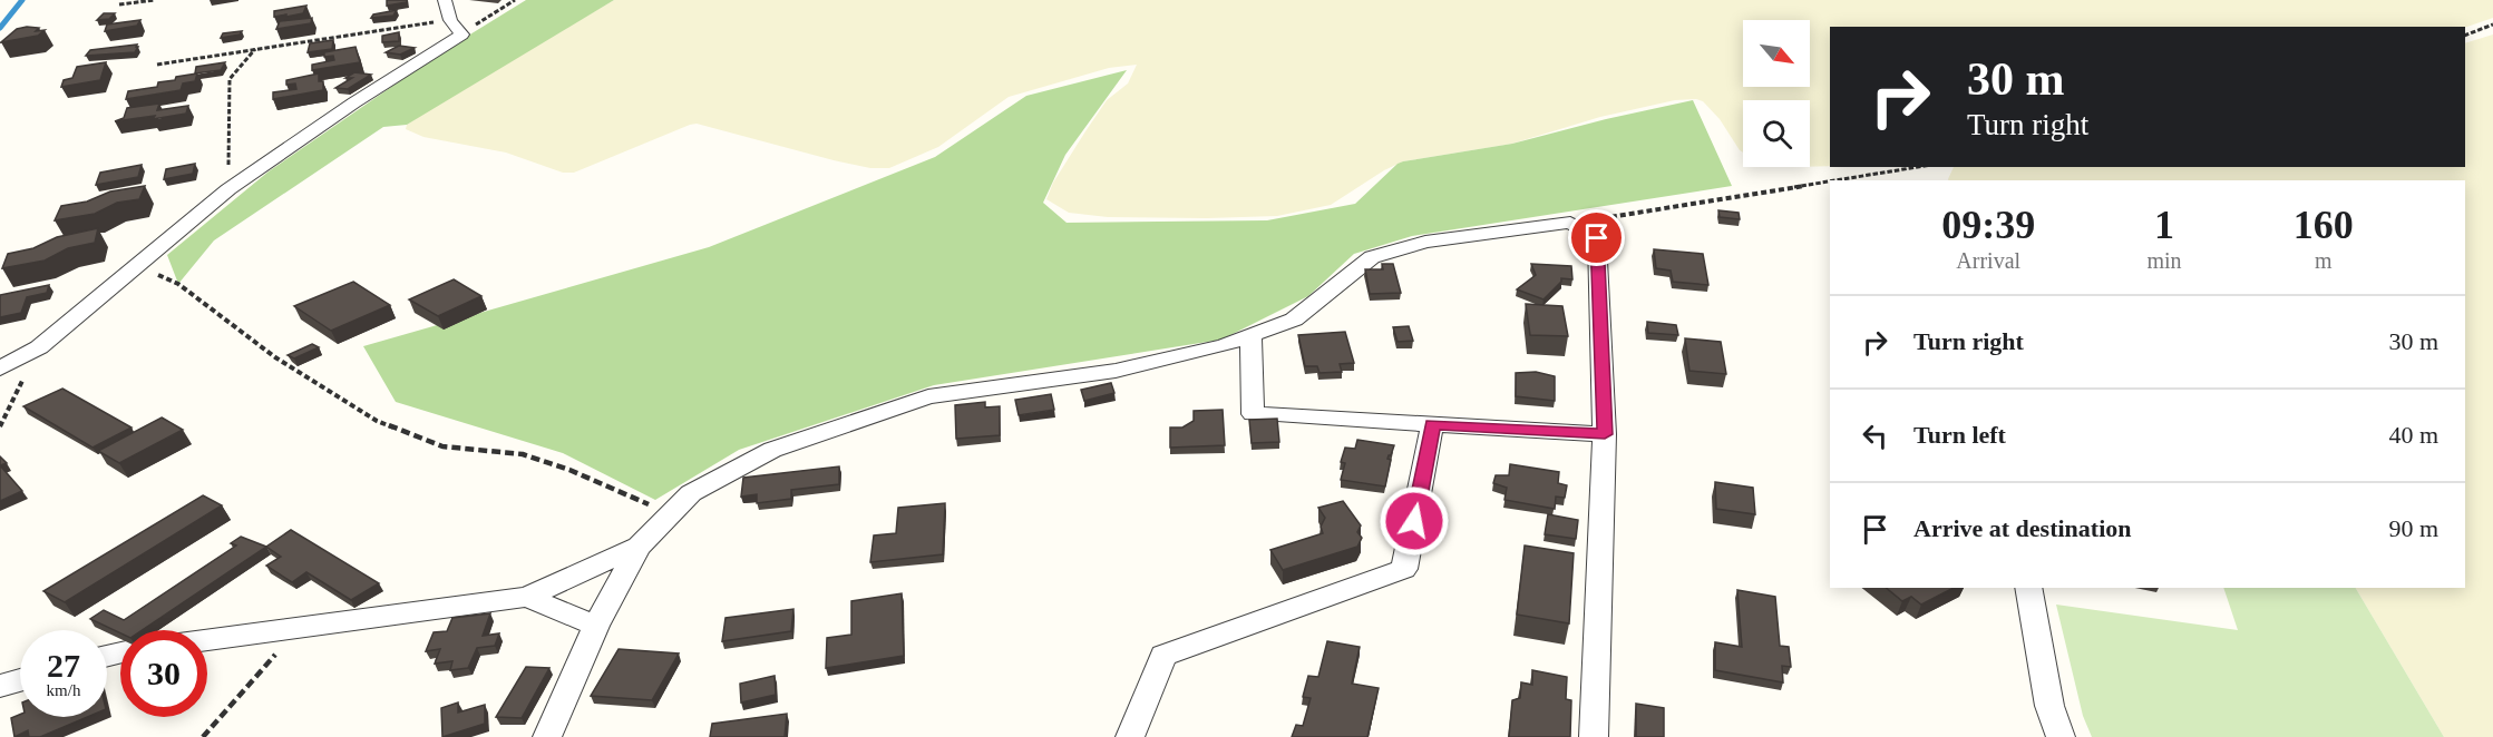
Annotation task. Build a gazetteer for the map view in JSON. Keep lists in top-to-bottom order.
{
  "north": "bottom right",
  "page": {
    "turn": ["30 m", "Turn right"],
    "eta": [
      "09:39",
      "Arrival",
      "1",
      "min",
      "160",
      "m"
    ],
    "list": [
      {
        "name": "Turn right",
        "value": "30 m"
      },
      {
        "name": "Turn left",
        "value": "40 m"
      },
      {
        "name": "Arrive at destination",
        "value": "90 m"
      }
    ],
    "speed": "27 km/h",
    "limit": "30"
  }
}
